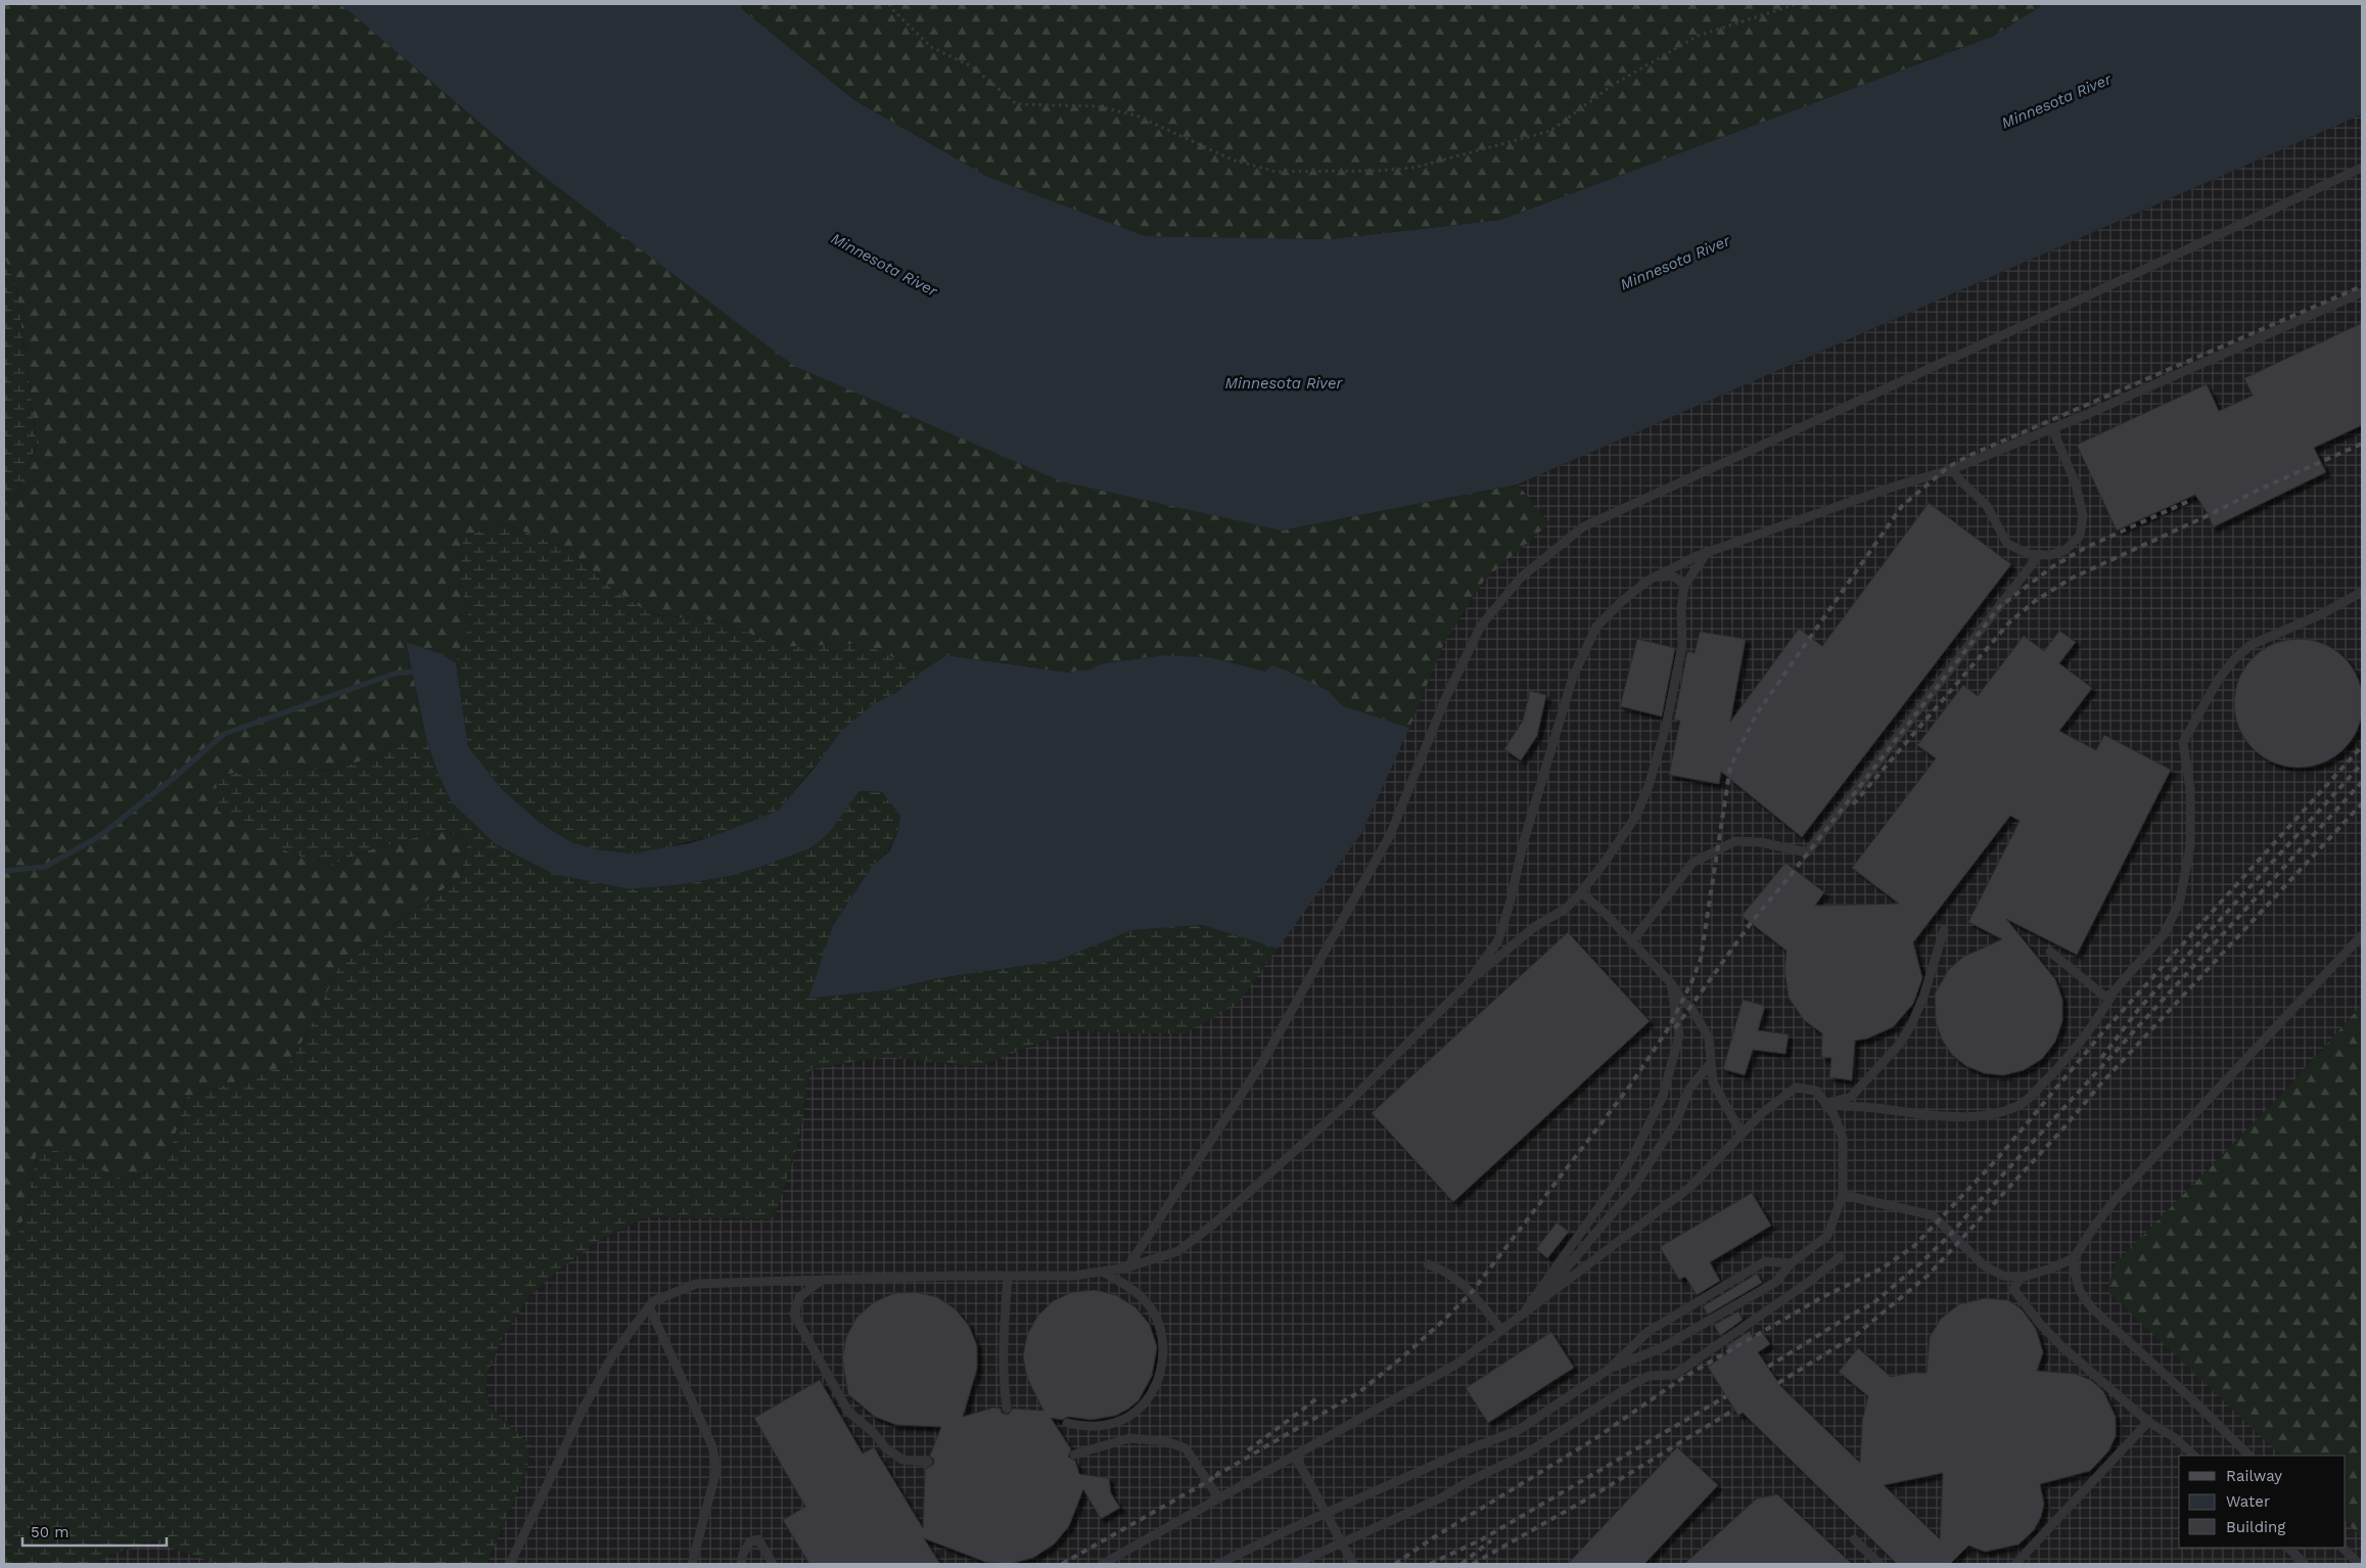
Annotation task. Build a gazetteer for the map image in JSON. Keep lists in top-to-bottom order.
{
  "water": ["Minnesota River"],
  "legend": ["Railway", "Water", "Building"],
  "scale_bar": "50 m"
}
